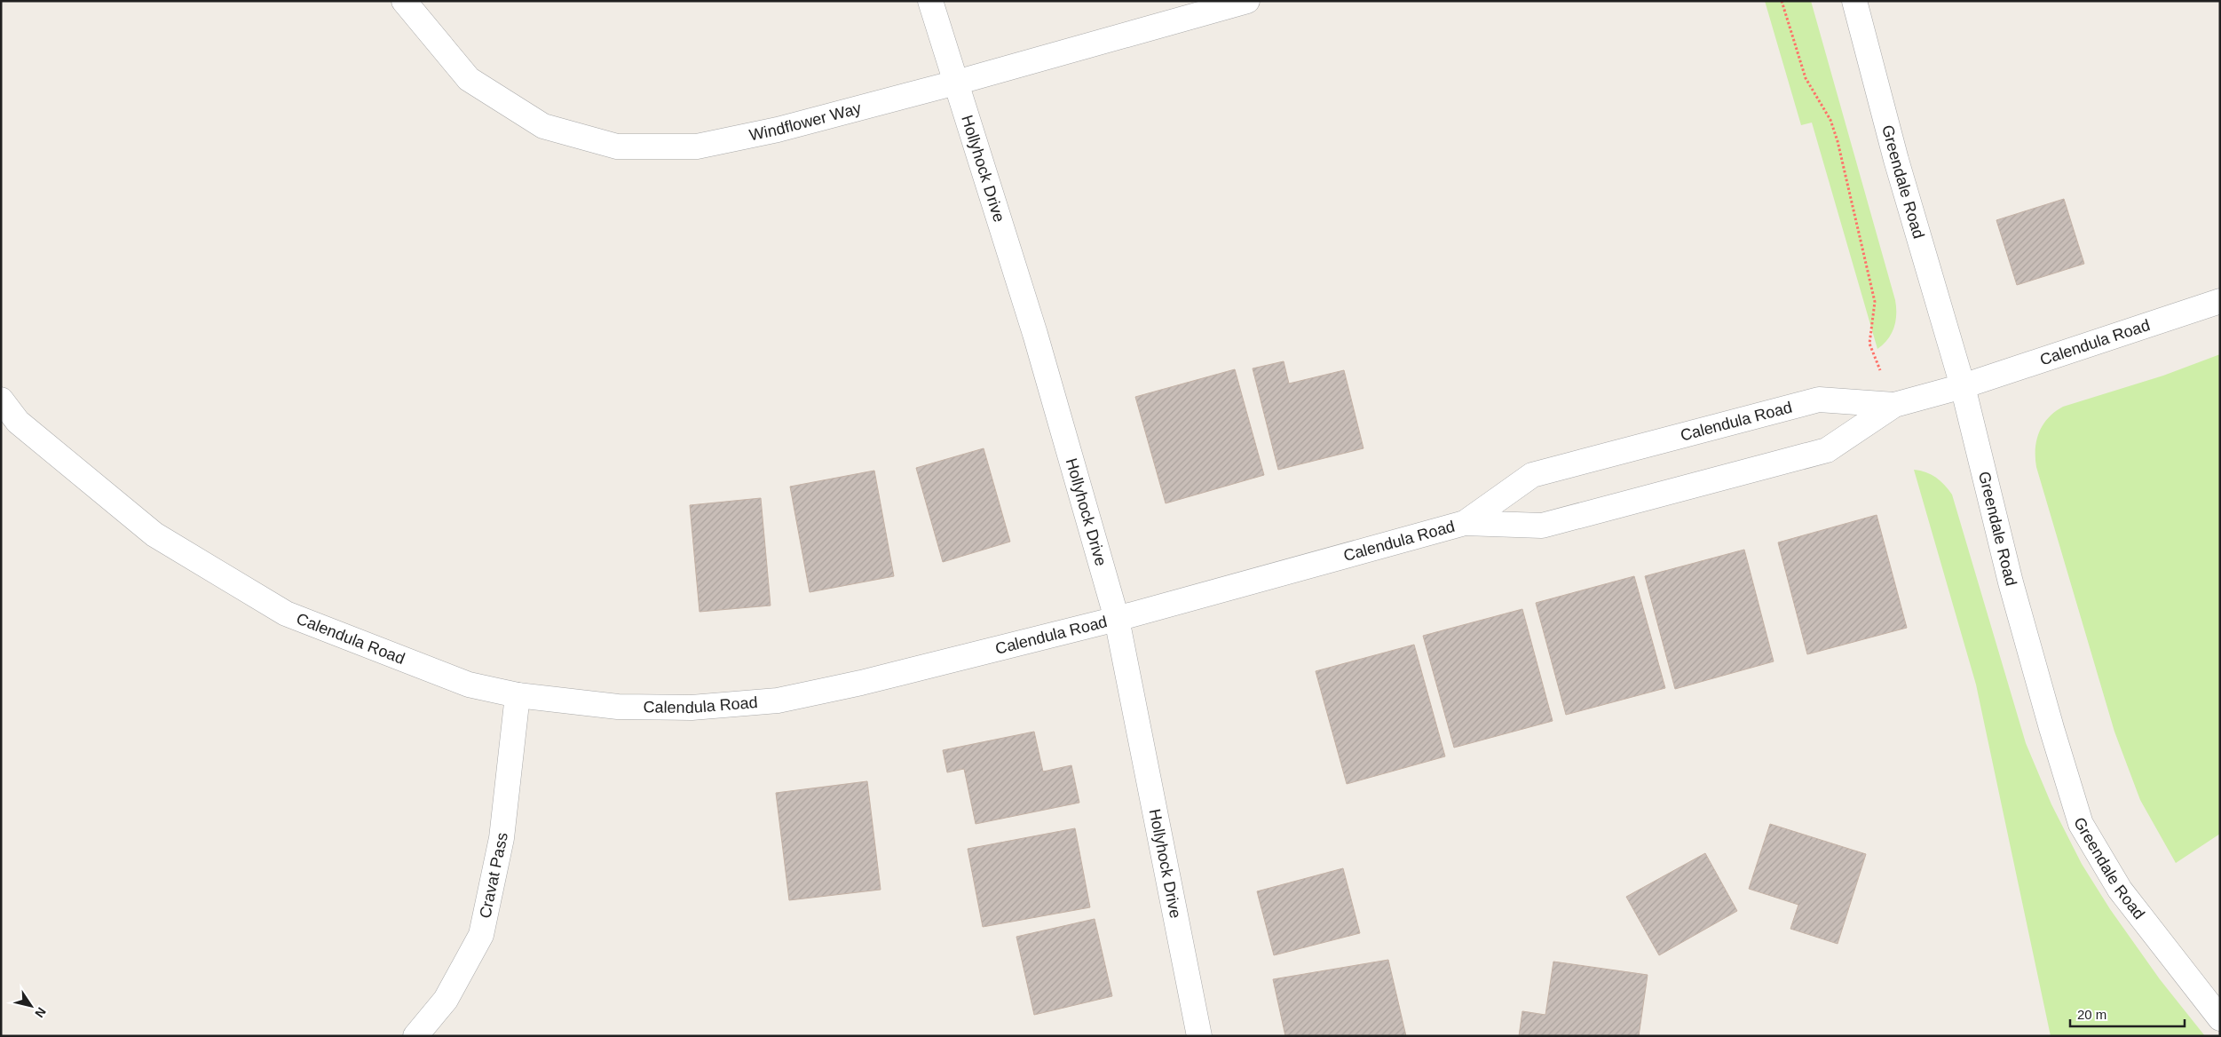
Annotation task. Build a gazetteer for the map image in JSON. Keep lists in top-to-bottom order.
{
  "streets": {
    "street": [
      "Windflower Way",
      "Hollyhock Drive",
      "Greendale Road",
      "Calendula Road",
      "Cravat Pass"
    ]
  },
  "crossings": [
    ["Windflower Way", "Hollyhock Drive"],
    ["Hollyhock Drive", "Calendula Road"],
    ["Greendale Road", "Calendula Road"],
    ["Calendula Road", "Cravat Pass"]
  ],
  "scale_bar": "20 m",
  "north": "bottom right"
}
